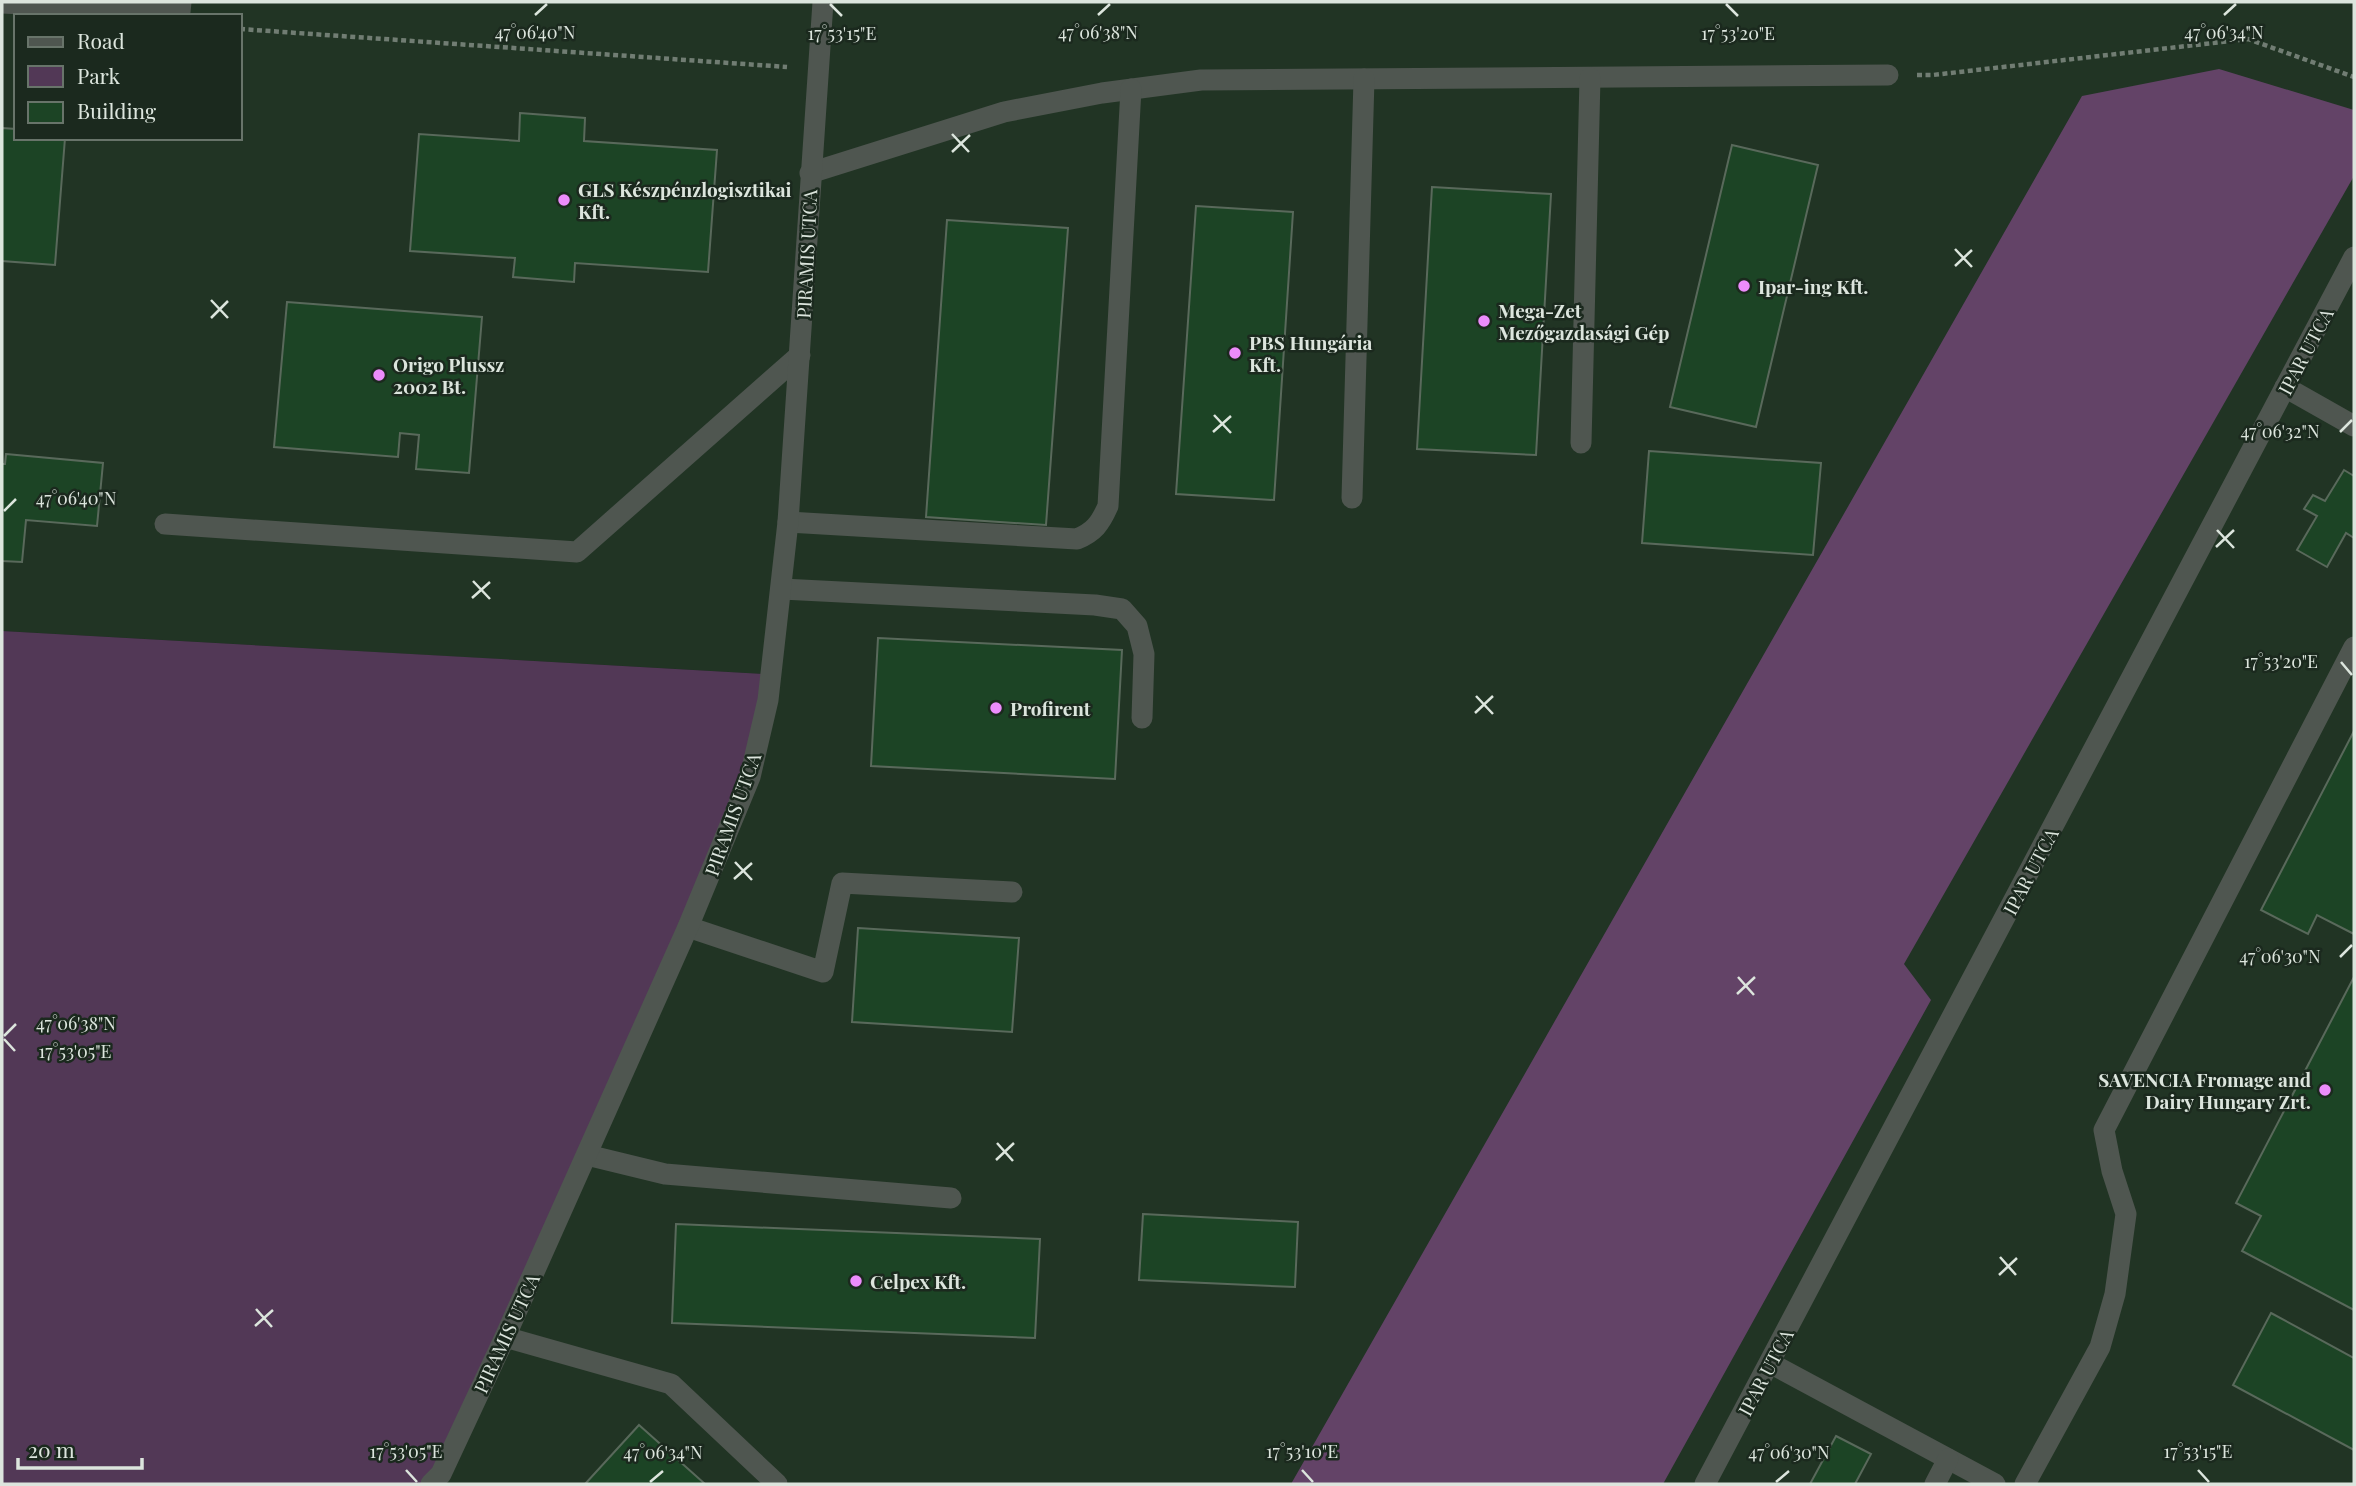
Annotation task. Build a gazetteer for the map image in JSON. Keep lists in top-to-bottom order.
{
  "streets": {
    "street": ["PIRAMIS UTCA", "IPAR UTCA"]
  },
  "places": [
    "GLS Készpénzlogisztikai Kft.",
    "Ipar-ing Kft.",
    "Mega-Zet Mezőgazdasági Gép",
    "PBS Hungária Kft.",
    "Origo Plussz 2002 Bt.",
    "Profirent",
    "SAVENCIA Fromage and Dairy Hungary Zrt.",
    "Celpex Kft."
  ],
  "legend": ["Road", "Park", "Building"],
  "scale_bar": "20 m",
  "coordinates": [
    "47°06'40\"N",
    "47°06'38\"N",
    "47°06'34\"N",
    "17°53'15\"E",
    "17°53'20\"E",
    "47°06'32\"N",
    "47°06'30\"N",
    "17°53'05\"E",
    "17°53'10\"E"
  ]
}
